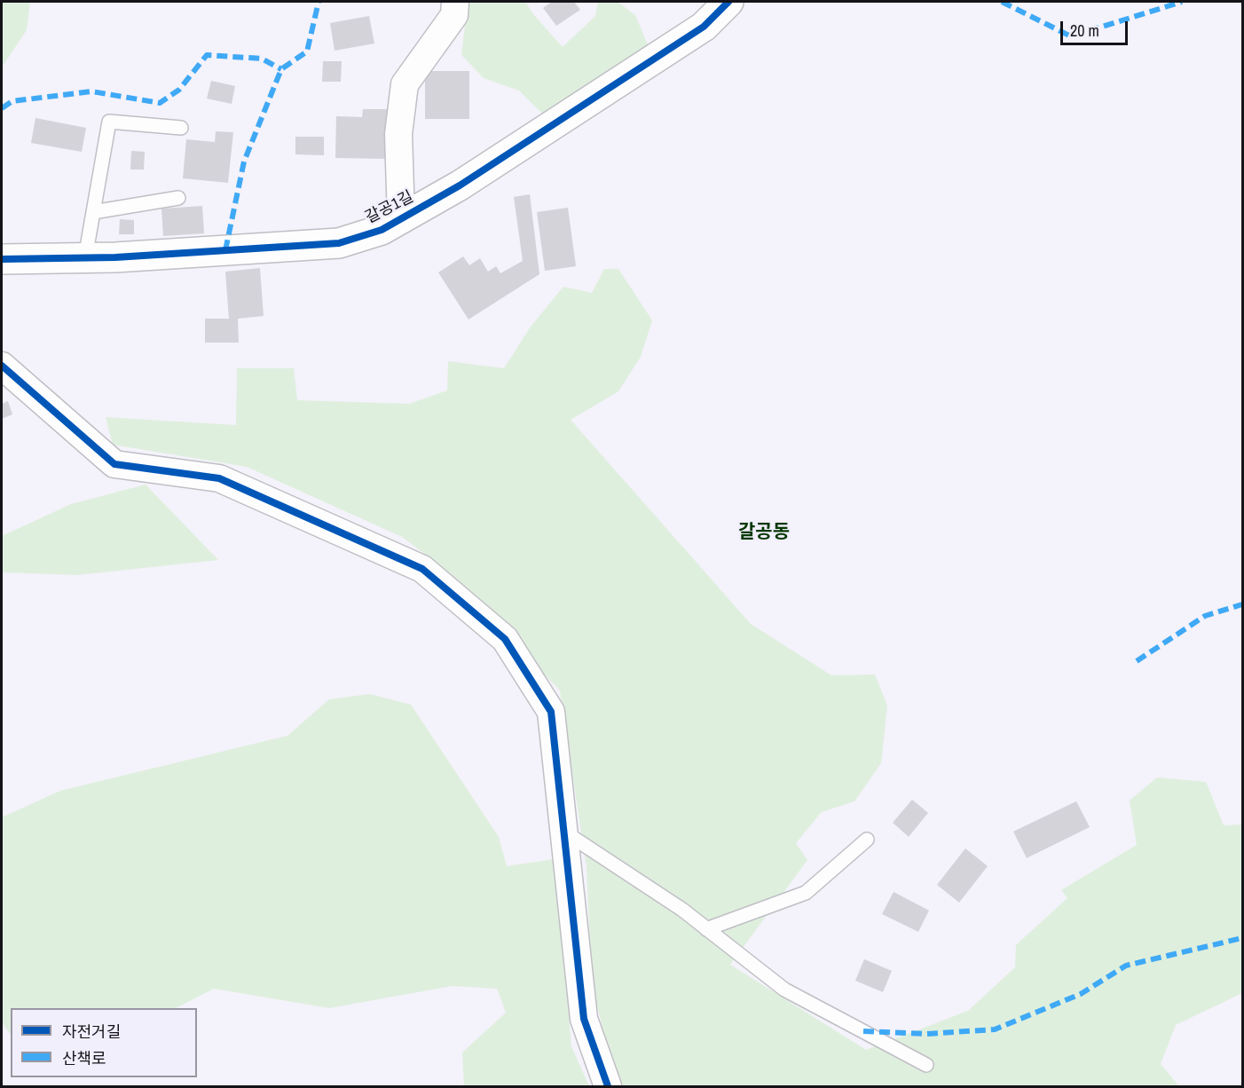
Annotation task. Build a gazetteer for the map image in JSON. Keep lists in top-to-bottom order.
{
  "streets": {
    "street": ["갈공1길"]
  },
  "districts": ["갈공동"],
  "legend": ["자전거길", "산책로"],
  "scale_bar": "20 m"
}
